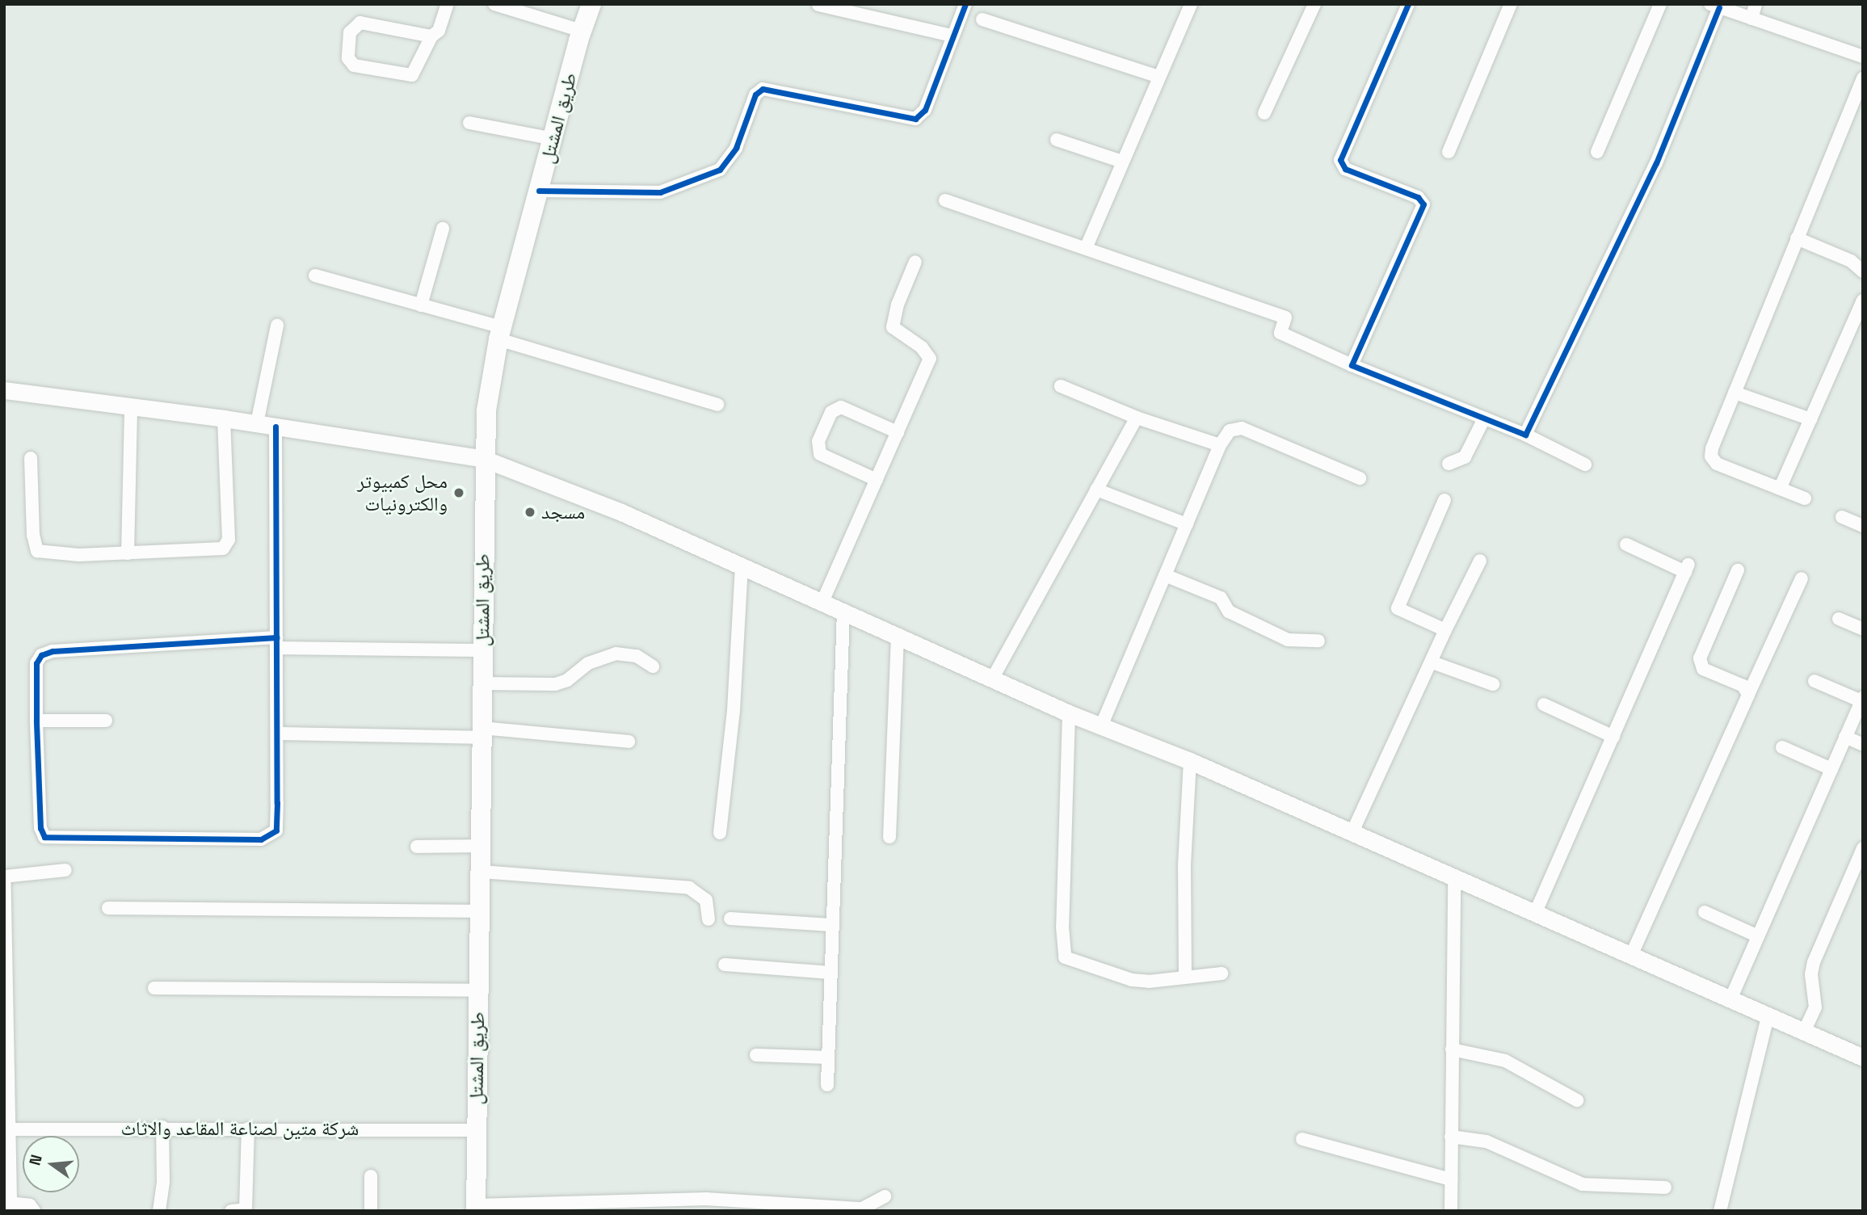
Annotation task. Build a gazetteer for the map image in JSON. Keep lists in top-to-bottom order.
{
  "streets": {
    "main road": ["طريق المشتل"],
    "street": ["شركة متين لصناعة المقاعد والاثاث"]
  },
  "crossings": [
    ["طريق المشتل", "شركة متين لصناعة المقاعد والاثاث"]
  ],
  "places": ["محل كمبيوتر والكترونيات", "مسجد"],
  "north": "left"
}
